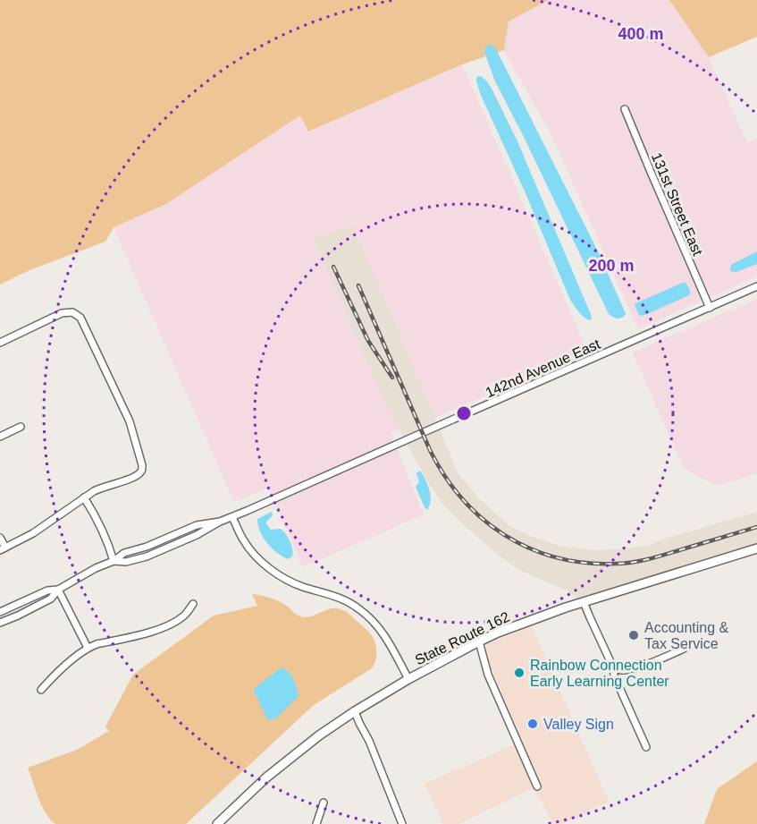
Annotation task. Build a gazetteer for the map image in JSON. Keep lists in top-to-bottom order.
{
  "streets": {
    "main road": ["State Route 162"],
    "street": ["131st Street East", "142nd Avenue East"]
  },
  "crossings": [
    ["131st Street East", "142nd Avenue East"]
  ],
  "places": ["Accounting & Tax Service", "Rainbow Connection Early Learning Center", "Valley Sign"],
  "rings": ["400 m", "200 m"]
}
